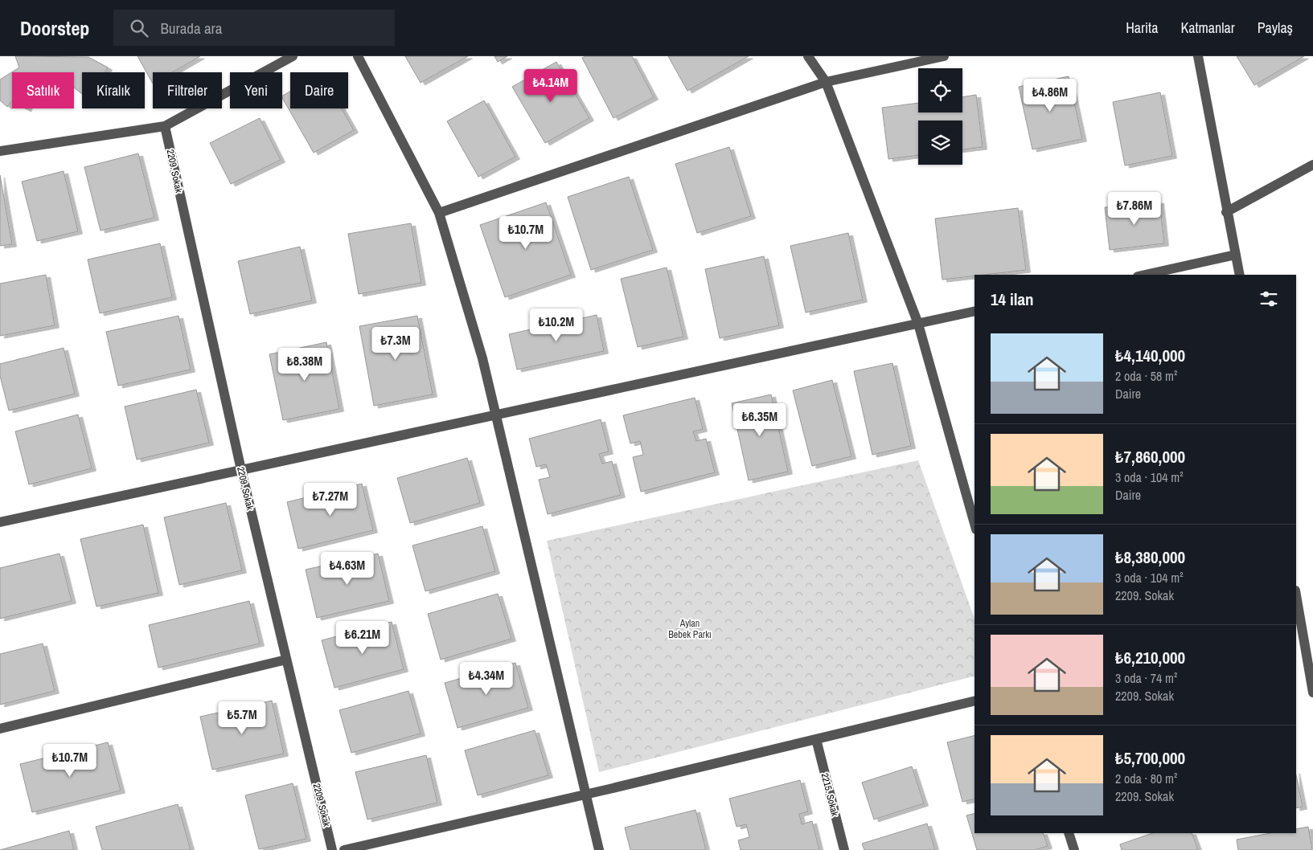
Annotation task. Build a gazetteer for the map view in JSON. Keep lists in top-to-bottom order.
{
  "streets": {
    "street": ["2209. Sokak", "2215. Sokak"]
  },
  "parks": ["Aylan Bebek Parkı"],
  "page": {
    "header": "Doorstep",
    "search": "Burada ara",
    "nav": ["Harita", "Katmanlar", "Paylaş"],
    "price": [
      "₺4.14M",
      "₺4.86M",
      "₺7.86M",
      "₺10.7M",
      "₺10.2M",
      "₺7.3M",
      "₺8.38M",
      "₺6.35M",
      "₺7.27M",
      "₺4.63M",
      "₺6.21M",
      "₺4.34M",
      "₺5.7M",
      "₺10.7M"
    ],
    "chip": [
      "Satılık",
      "Kiralık",
      "Filtreler",
      "Yeni",
      "Daire"
    ],
    "heading": "14 ilan",
    "list": [
      {
        "name": "₺4,140,000",
        "note": "2 oda · 58 m² · Daire"
      },
      {
        "name": "₺7,860,000",
        "note": "3 oda · 104 m² · Daire"
      },
      {
        "name": "₺8,380,000",
        "note": "3 oda · 104 m² · 2209. Sokak"
      },
      {
        "name": "₺6,210,000",
        "note": "3 oda · 74 m² · 2209. Sokak"
      },
      {
        "name": "₺5,700,000",
        "note": "2 oda · 80 m² · 2209. Sokak"
      }
    ]
  }
}
